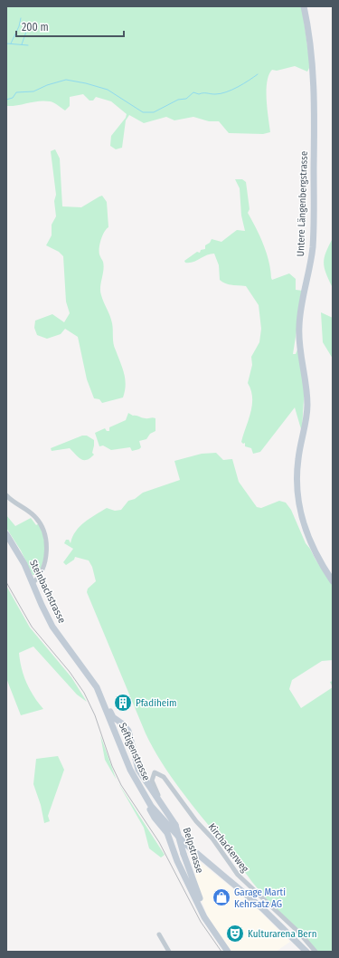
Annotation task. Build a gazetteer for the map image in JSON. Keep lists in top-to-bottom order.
{
  "streets": {
    "street": [
      "Untere Längenbergstrasse",
      "Steinbachstrasse",
      "Seftigenstrasse",
      "Kirchackerweg",
      "Belpstrasse"
    ]
  },
  "crossings": [
    ["Steinbachstrasse", "Seftigenstrasse"],
    ["Steinbachstrasse", "Belpstrasse"],
    ["Seftigenstrasse", "Belpstrasse"],
    ["Kirchackerweg", "Belpstrasse"]
  ],
  "places": {
    "building": ["Pfadiheim"],
    "shop": ["Garage Marti Kehrsatz AG"],
    "theatre": ["Kulturarena Bern"]
  },
  "scale_bar": "200 m"
}
